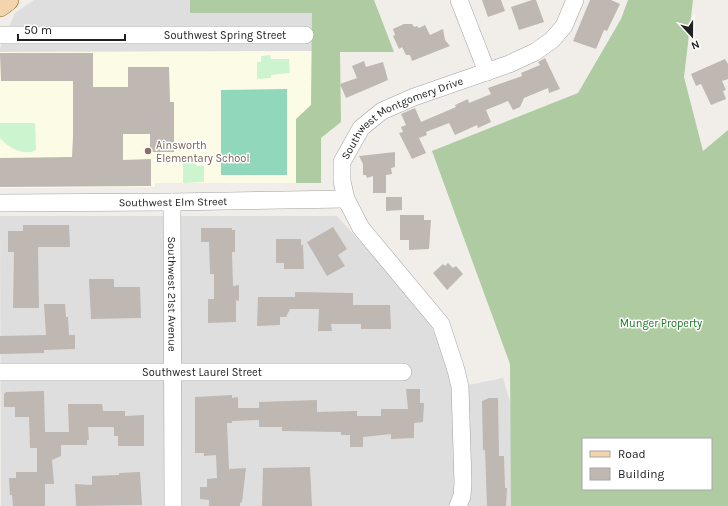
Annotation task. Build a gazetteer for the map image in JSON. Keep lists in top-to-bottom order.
{
  "streets": {
    "street": [
      "Southwest Spring Street",
      "Southwest Montgomery Drive",
      "Southwest Elm Street",
      "Southwest 21st Avenue",
      "Southwest Laurel Street"
    ]
  },
  "crossings": [
    ["Southwest Montgomery Drive", "Southwest Elm Street"],
    ["Southwest Elm Street", "Southwest 21st Avenue"],
    ["Southwest 21st Avenue", "Southwest Laurel Street"]
  ],
  "parks": ["Munger Property"],
  "places": ["Ainsworth Elementary School"],
  "legend": ["Road", "Building"],
  "scale_bar": "50 m",
  "north": "bottom"
}
